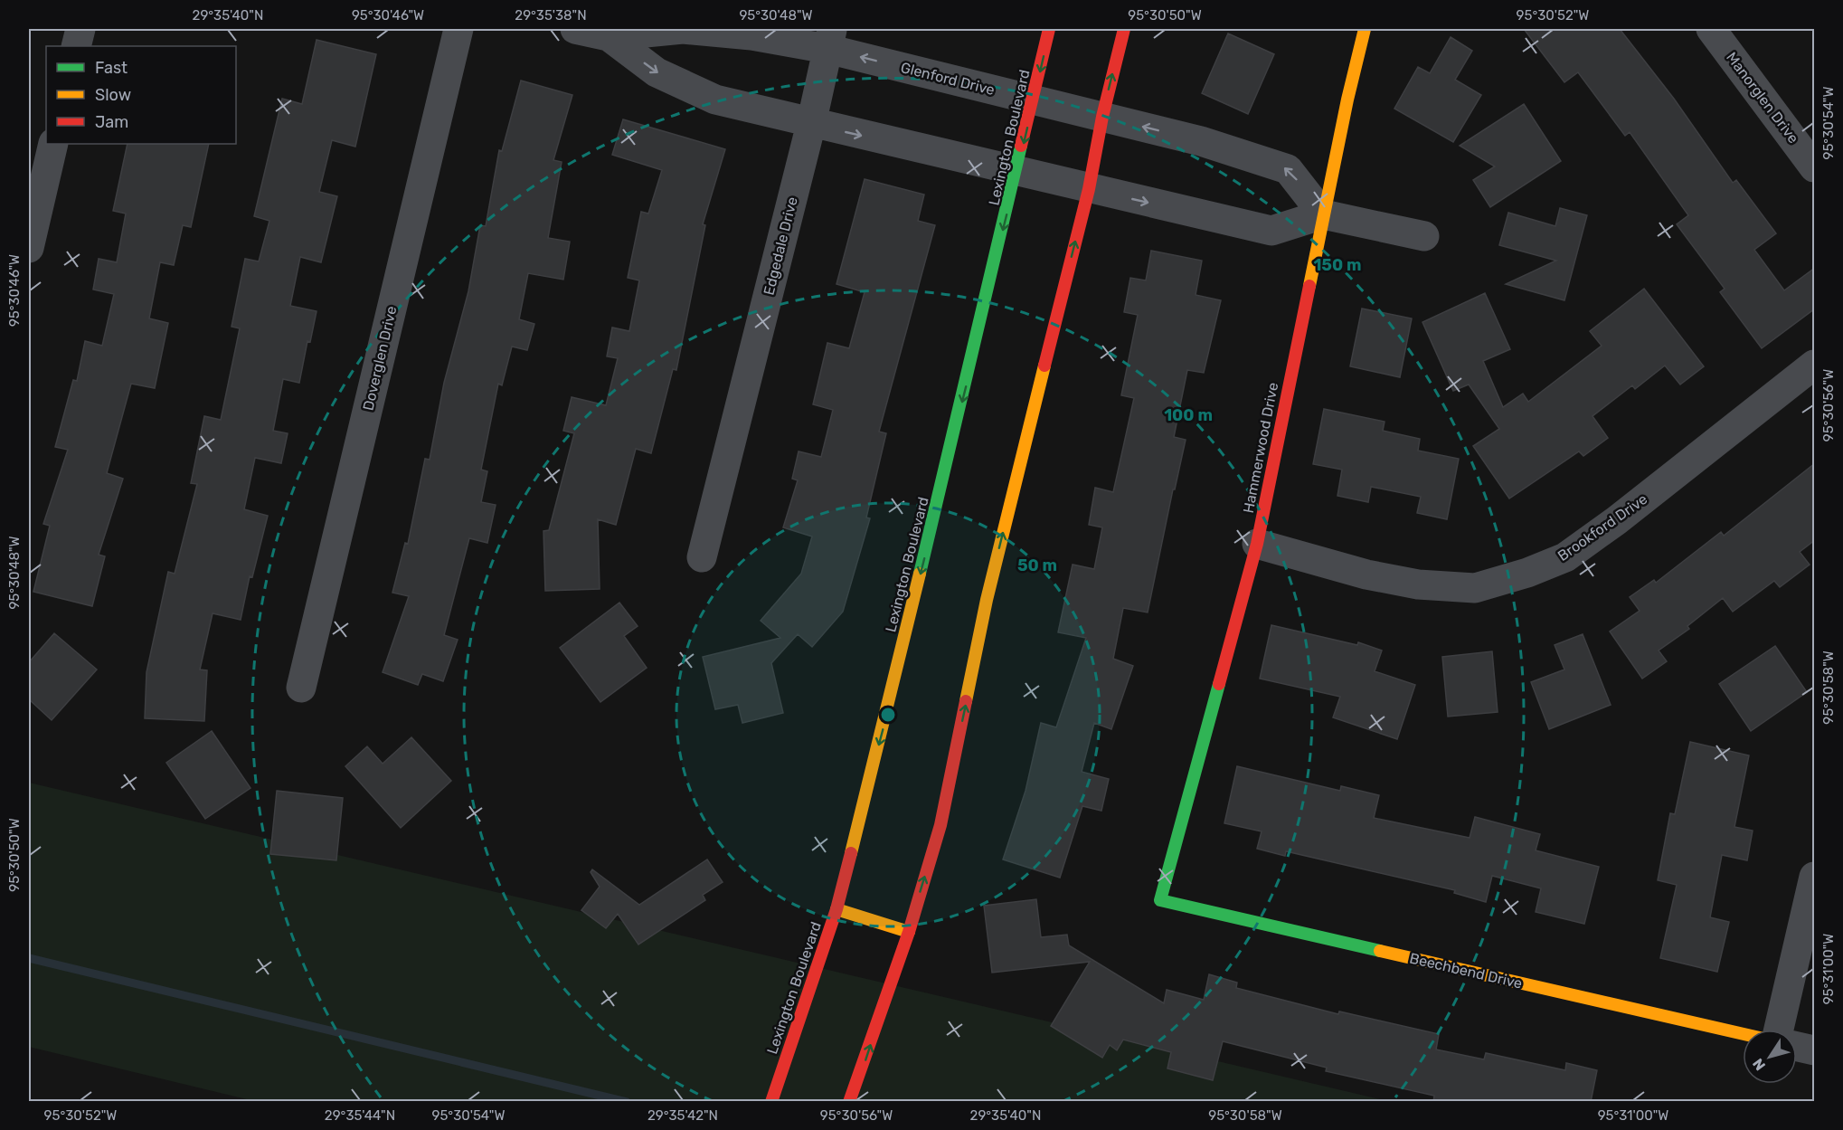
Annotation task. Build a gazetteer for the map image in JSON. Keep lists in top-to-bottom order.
{
  "streets": {
    "street": [
      "Glenford Drive",
      "Manorglen Drive",
      "Lexington Boulevard",
      "Edgedale Drive",
      "Doverglen Drive",
      "Hammerwood Drive",
      "Brookford Drive",
      "Beechbend Drive"
    ]
  },
  "crossings": [
    ["Glenford Drive", "Lexington Boulevard"],
    ["Glenford Drive", "Edgedale Drive"],
    ["Glenford Drive", "Hammerwood Drive"],
    ["Hammerwood Drive", "Brookford Drive"],
    ["Hammerwood Drive", "Beechbend Drive"]
  ],
  "legend": ["Fast", "Slow", "Jam"],
  "north": "bottom left",
  "coordinates": [
    "29°35'40\"N",
    "95°30'46\"W",
    "29°35'38\"N",
    "95°30'48\"W",
    "95°30'50\"W",
    "95°30'52\"W",
    "95°30'54\"W",
    "95°30'56\"W",
    "95°30'58\"W",
    "95°31'00\"W",
    "29°35'44\"N",
    "29°35'42\"N"
  ],
  "rings": ["150 m", "100 m", "50 m"]
}
